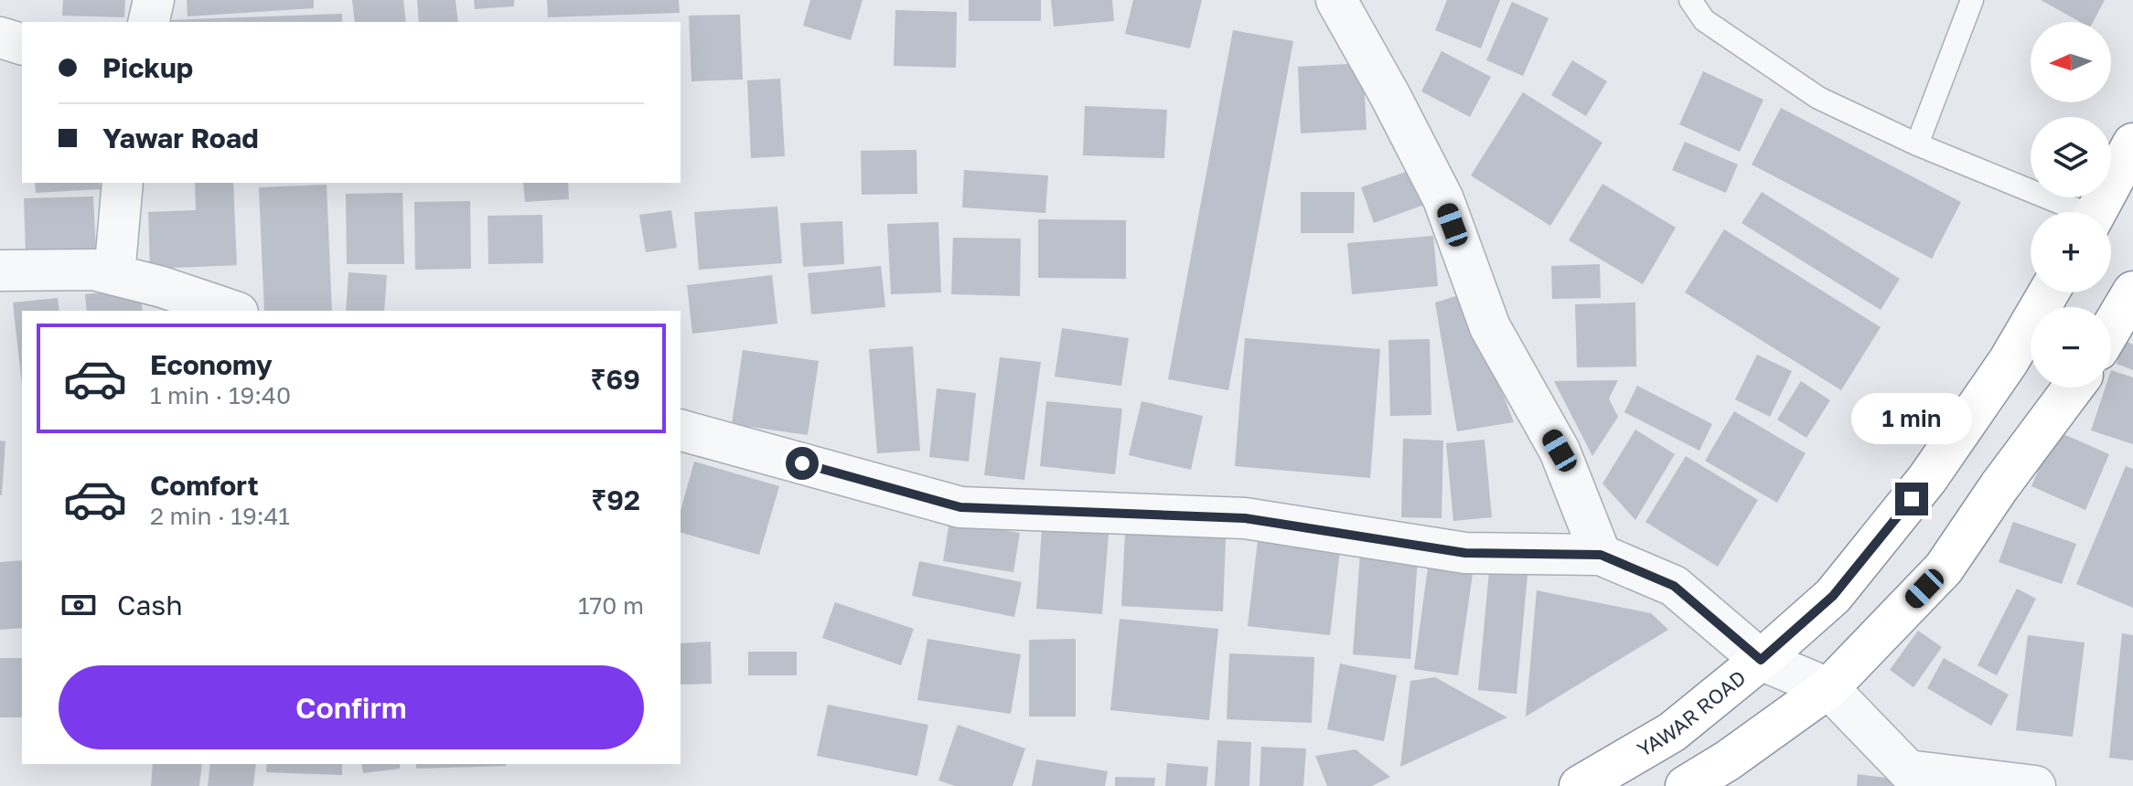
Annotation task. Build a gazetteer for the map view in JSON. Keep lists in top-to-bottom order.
{
  "streets": {
    "highway": ["YAWAR ROAD"]
  },
  "north": "left",
  "page": {
    "map_buttons": ["+", "−"],
    "banner": ["Pickup", "Yawar Road"],
    "list": [
      {
        "name": "Economy",
        "note": "1 min · 19:40",
        "value": "₹69"
      },
      {
        "name": "Comfort",
        "note": "2 min · 19:41",
        "value": "₹92"
      }
    ],
    "bubble": "1 min",
    "pay": ["Cash", "170 m"],
    "buttons": "Confirm"
  }
}
